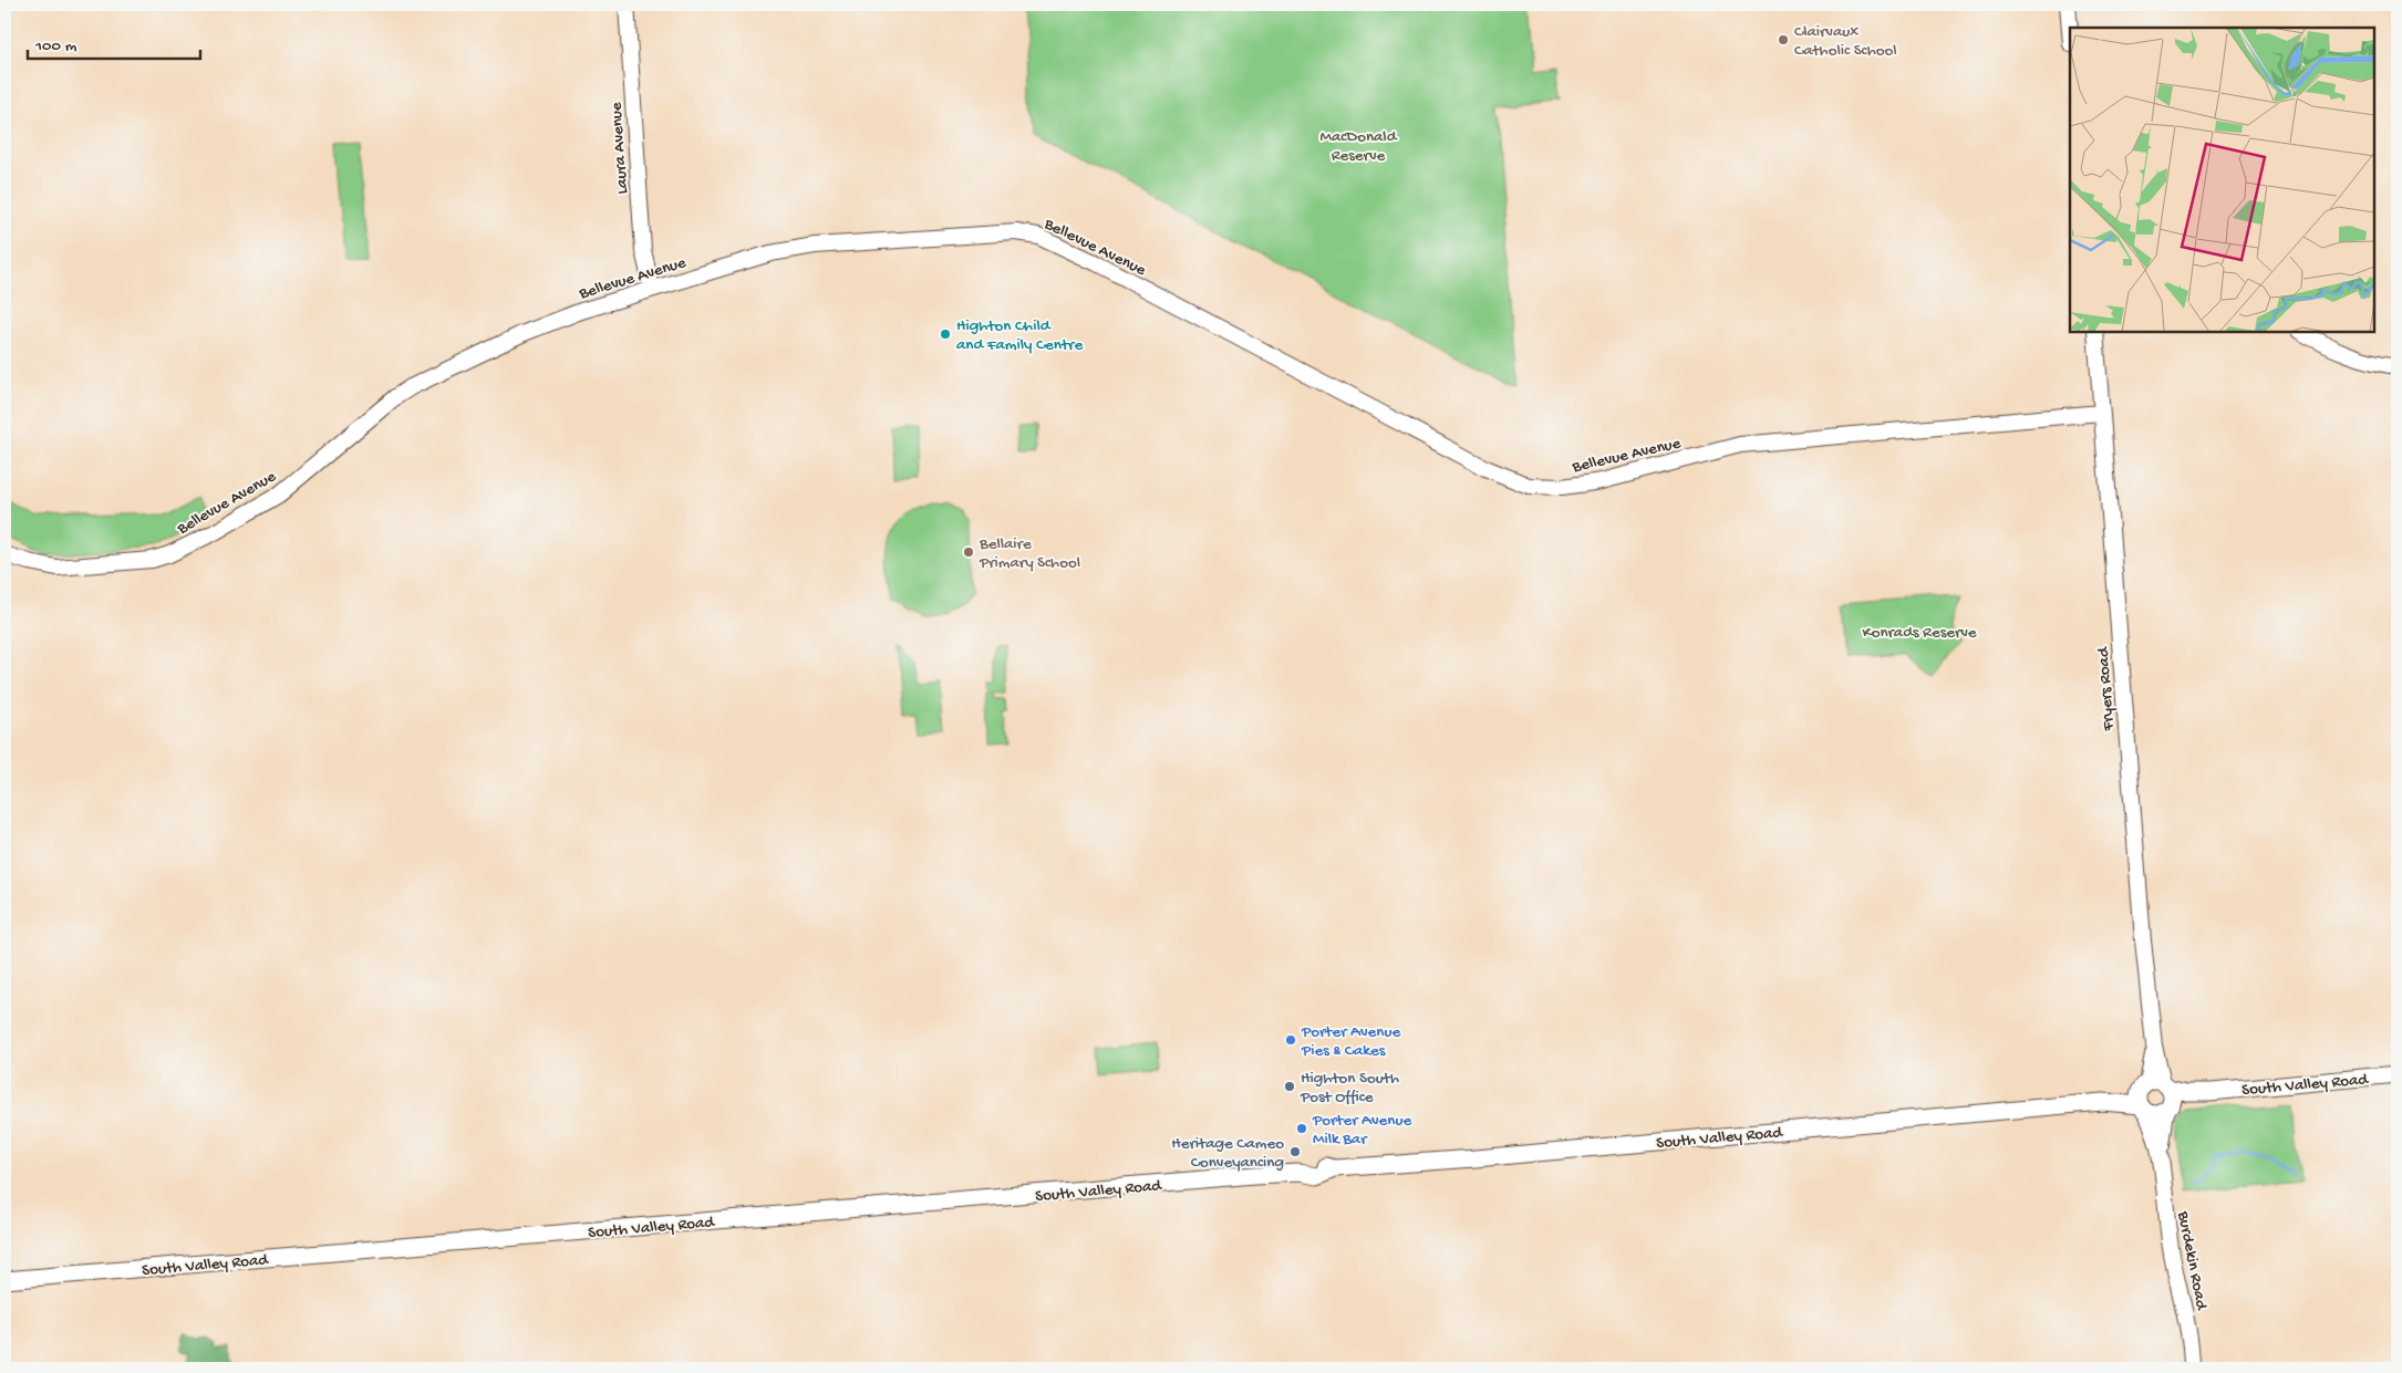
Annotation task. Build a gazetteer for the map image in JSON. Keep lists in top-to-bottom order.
{
  "streets": {
    "main road": ["South Valley Road"],
    "street": [
      "Laura Avenue",
      "Bellevue Avenue",
      "Fryers Road",
      "Burdekin Road"
    ]
  },
  "crossings": [
    ["Laura Avenue", "Bellevue Avenue"],
    ["Bellevue Avenue", "Fryers Road"],
    ["Fryers Road", "South Valley Road"],
    ["Fryers Road", "Burdekin Road"],
    ["South Valley Road", "Burdekin Road"]
  ],
  "parks": ["MacDonald Reserve", "Konrads Reserve"],
  "places": [
    "Clairvaux Catholic School",
    "Highton Child and Family Centre",
    "Bellaire Primary School",
    "Porter Avenue Pies & Cakes",
    "Highton South Post Office",
    "Porter Avenue Milk Bar",
    "Heritage Cameo Conveyancing"
  ],
  "scale_bar": "100 m"
}
